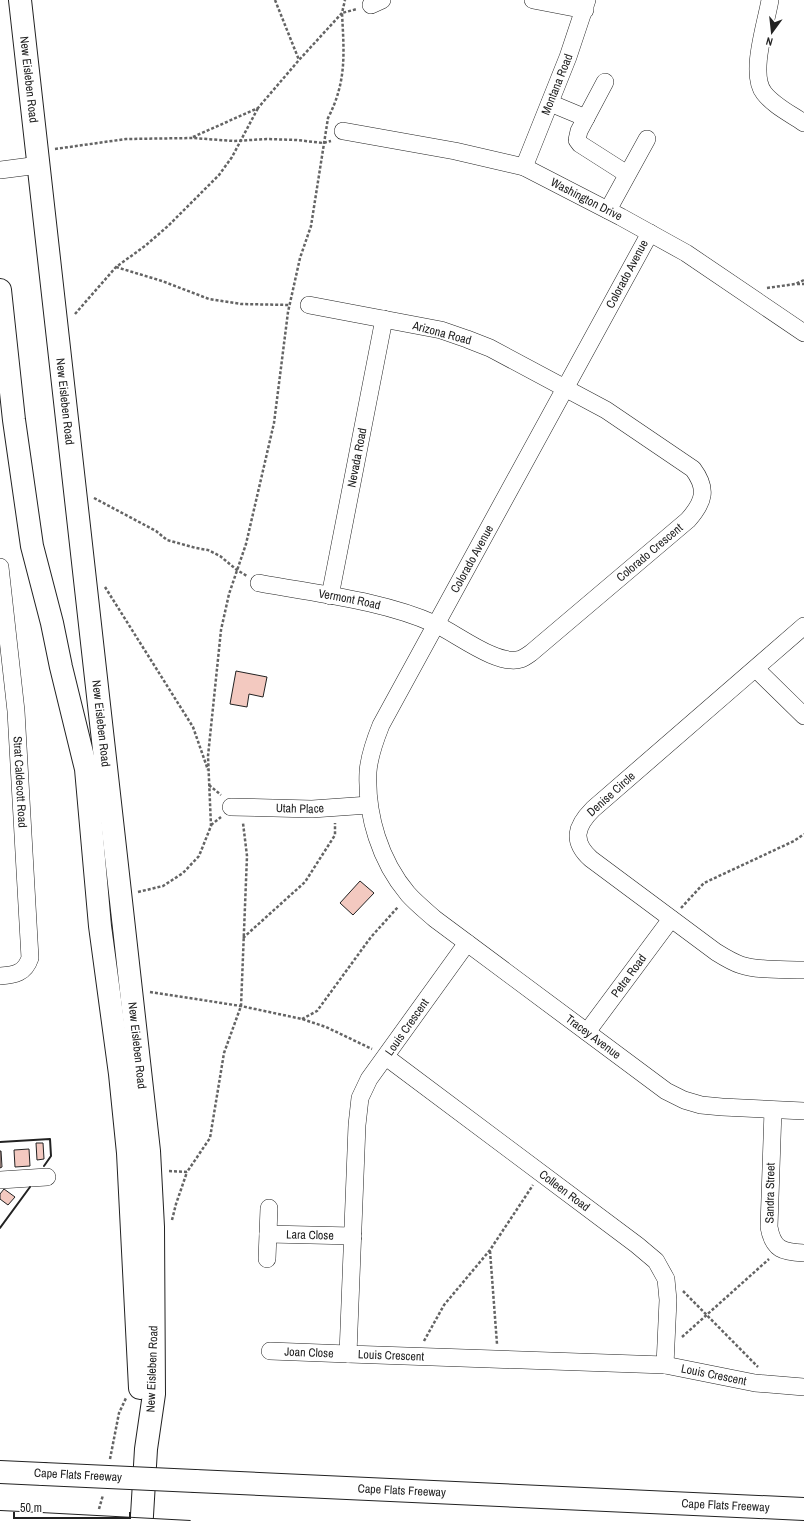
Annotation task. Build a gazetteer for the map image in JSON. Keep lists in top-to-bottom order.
{
  "streets": {
    "main road": ["New Eisleben Road", "Cape Flats Freeway"],
    "street": [
      "Montana Road",
      "Washington Drive",
      "Colorado Avenue",
      "Arizona Road",
      "Nevada Road",
      "Colorado Crescent",
      "Vermont Road",
      "Strat Caldecott Road",
      "Denise Circle",
      "Utah Place",
      "Petra Road",
      "Louis Crescent",
      "Tracey Avenue",
      "Colleen Road",
      "Sandra Street",
      "Lara Close",
      "Joan Close"
    ]
  },
  "crossings": [
    ["Montana Road", "Washington Drive"],
    ["Washington Drive", "Colorado Avenue"],
    ["Colorado Avenue", "Arizona Road"],
    ["Colorado Avenue", "Colorado Crescent"],
    ["Colorado Avenue", "Vermont Road"],
    ["Colorado Avenue", "Utah Place"],
    ["Colorado Avenue", "Tracey Avenue"],
    ["Arizona Road", "Nevada Road"],
    ["Arizona Road", "Colorado Crescent"],
    ["Nevada Road", "Vermont Road"],
    ["Colorado Crescent", "Vermont Road"],
    ["Denise Circle", "Petra Road"],
    ["Petra Road", "Tracey Avenue"],
    ["Louis Crescent", "Tracey Avenue"],
    ["Louis Crescent", "Colleen Road"],
    ["Louis Crescent", "Lara Close"],
    ["Louis Crescent", "Joan Close"],
    ["Tracey Avenue", "Sandra Street"]
  ],
  "scale_bar": "50 m",
  "north": "bottom"
}
